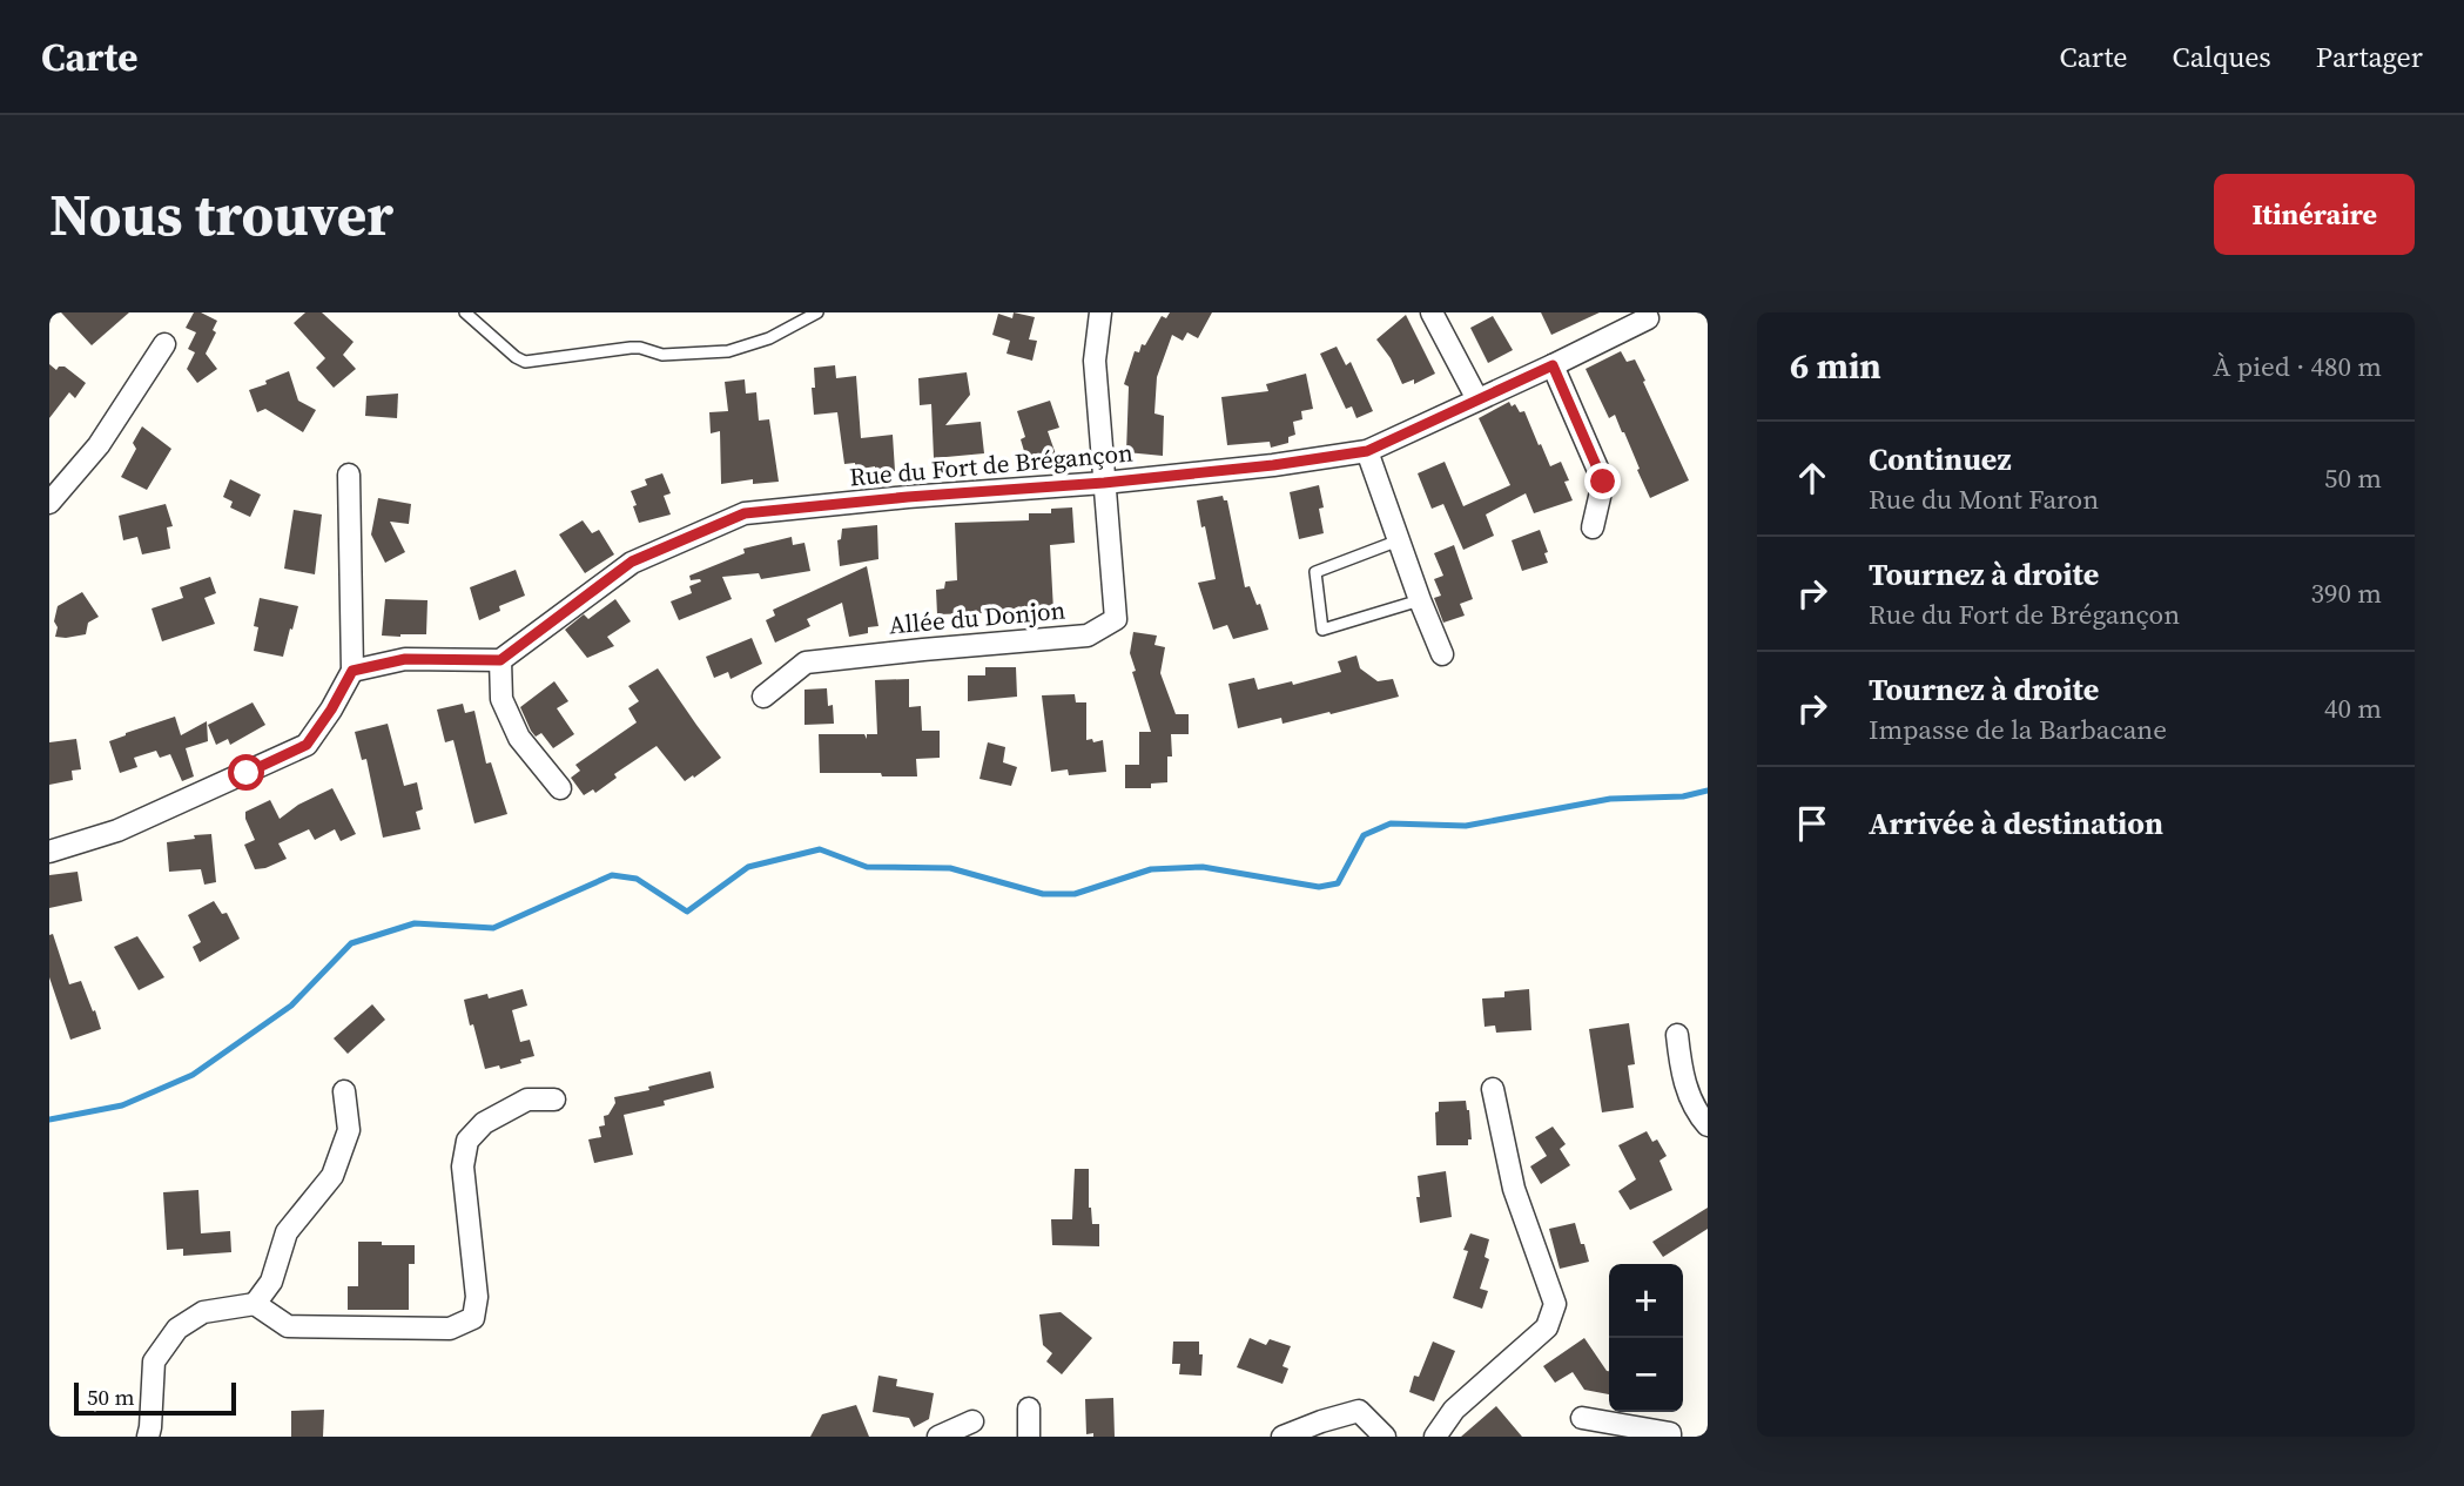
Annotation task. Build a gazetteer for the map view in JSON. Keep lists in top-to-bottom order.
{
  "streets": {
    "street": ["Rue du Fort de Brégançon", "Allée du Donjon"]
  },
  "crossings": [
    ["Rue du Fort de Brégançon", "Allée du Donjon"]
  ],
  "scale_bar": "50 m",
  "page": {
    "header": "Carte",
    "nav": ["Carte", "Calques", "Partager"],
    "buttons": "Itinéraire",
    "title": "Nous trouver",
    "heading": ["6 min", "À pied · 480 m"],
    "list": [
      ["Continuez", "Rue du Mont Faron", "50 m"],
      ["Tournez à droite", "Rue du Fort de Brégançon", "390 m"],
      ["Tournez à droite", "Impasse de la Barbacane", "40 m"],
      "Arrivée à destination"
    ],
    "map_buttons": ["+", "−"],
    "scale": "50 m"
  }
}
